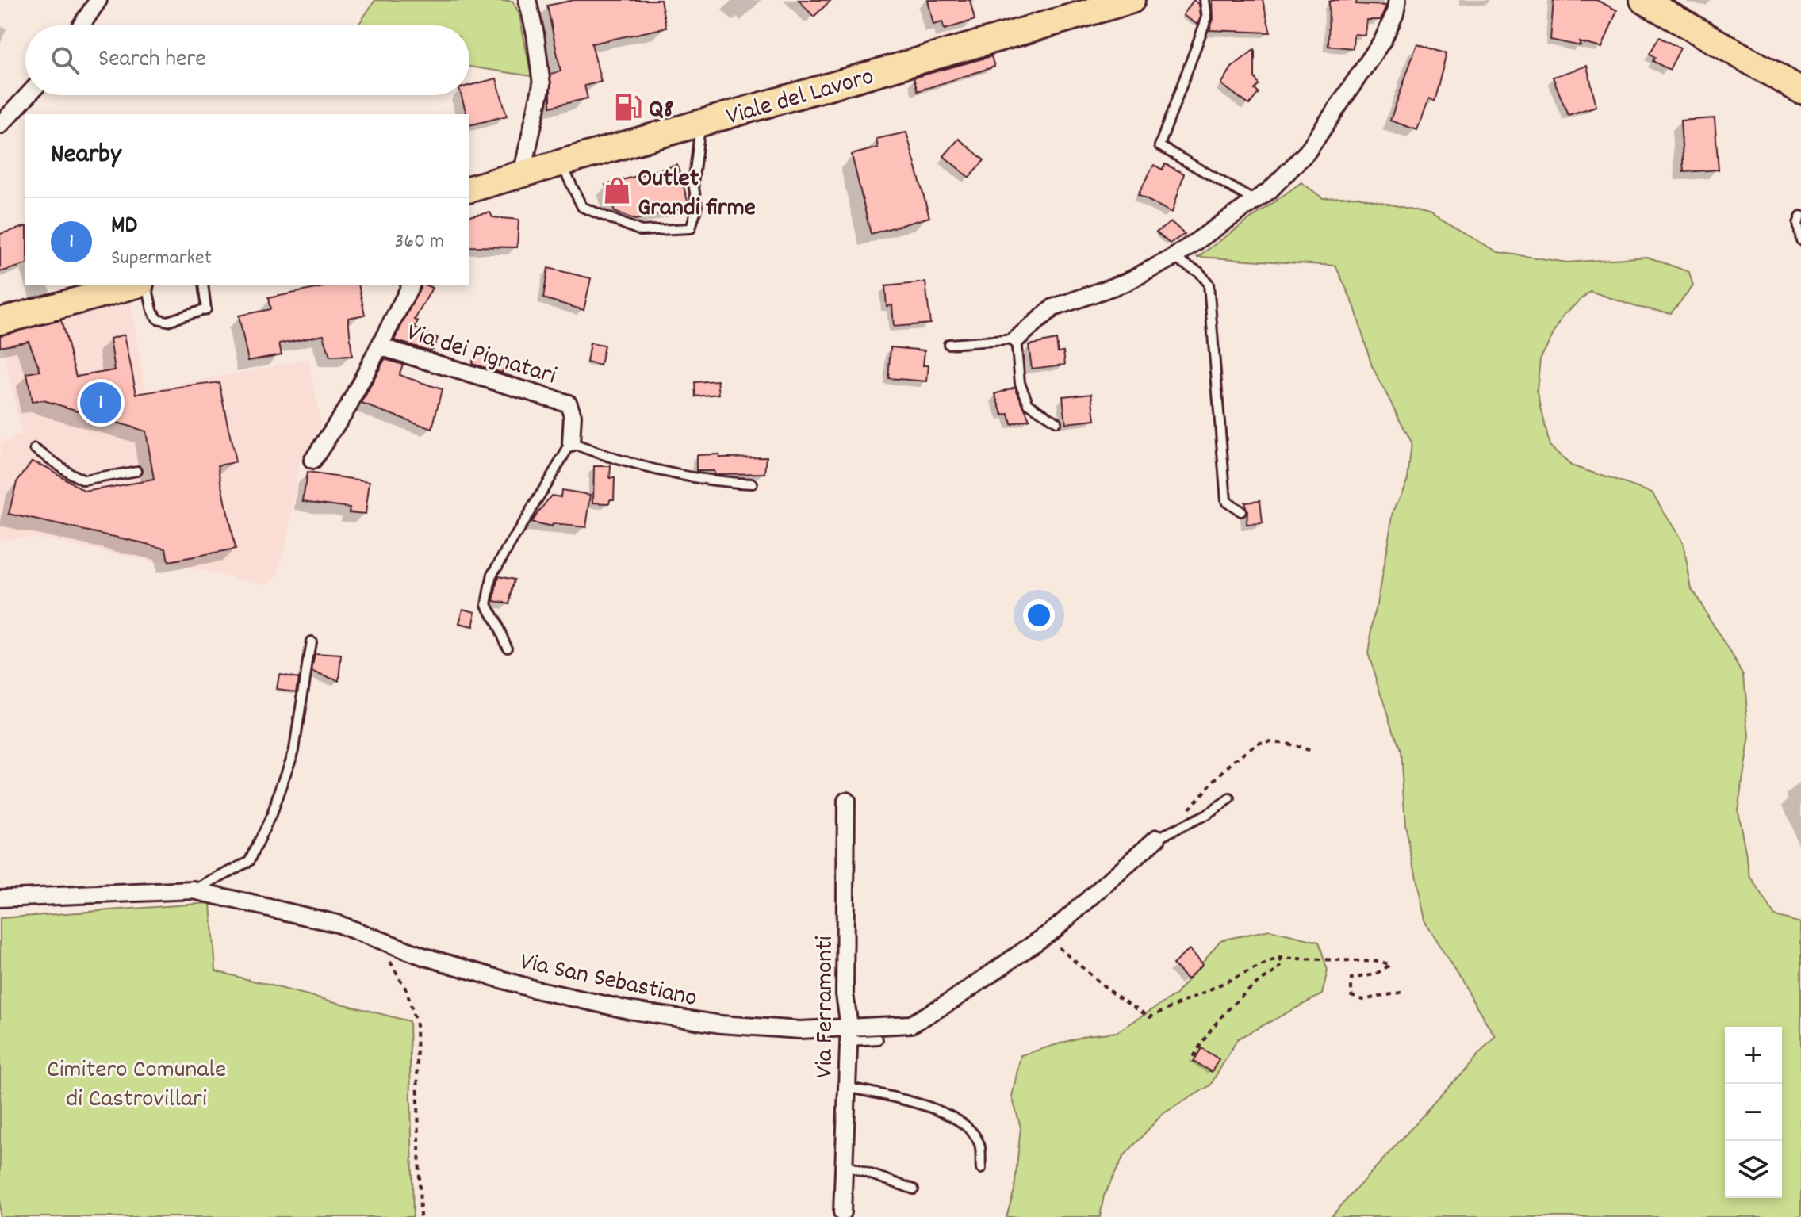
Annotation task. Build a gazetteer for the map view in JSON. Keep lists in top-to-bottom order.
{
  "streets": {
    "main road": ["Viale del Lavoro"],
    "street": ["Via dei Pignatari", "Via San Sebastiano", "Via Ferramonti"]
  },
  "crossings": [
    ["Via San Sebastiano", "Via Ferramonti"]
  ],
  "parks": ["Cimitero Comunale di Castrovillari"],
  "places": {
    "fuel station": ["Q8"],
    "shop": ["Outlet Grandi firme"]
  },
  "page": {
    "search": "Search here",
    "heading": "Nearby",
    "list": [
      {
        "mark": "1",
        "name": "MD",
        "note": "Supermarket",
        "value": "360 m"
      }
    ],
    "pins": "1",
    "map_buttons": ["+", "−"]
  }
}
